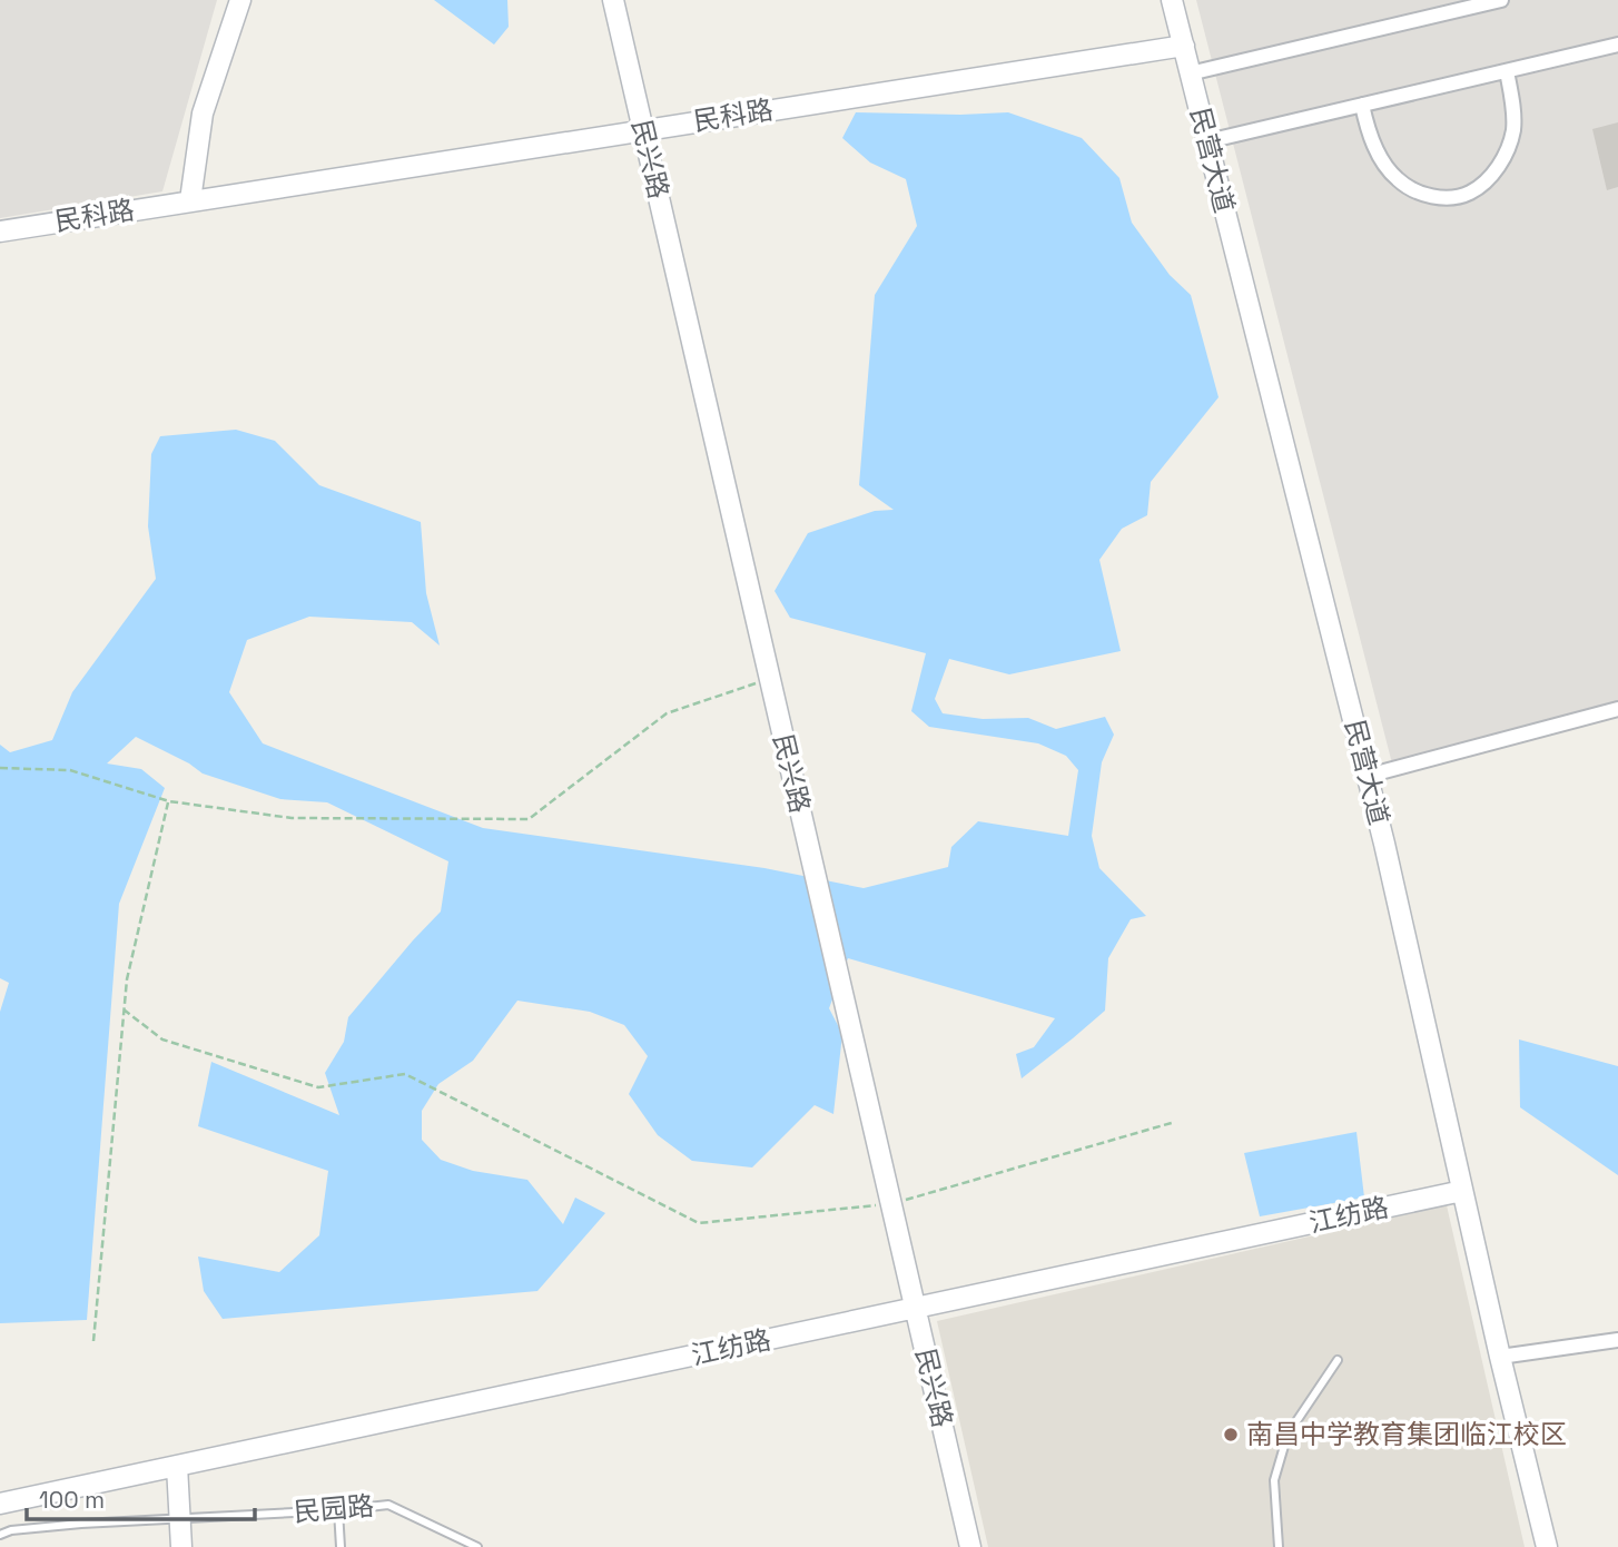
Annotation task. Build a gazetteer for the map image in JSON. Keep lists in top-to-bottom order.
{
  "streets": {
    "main road": [
      "民科路",
      "民兴路",
      "民营大道",
      "江纺路"
    ],
    "lane": ["民园路"]
  },
  "crossings": [
    ["民科路", "民兴路"],
    ["民科路", "民营大道"],
    ["民兴路", "江纺路"],
    ["民营大道", "江纺路"]
  ],
  "places": ["南昌中学教育集团临江校区"],
  "scale_bar": "100 m"
}
